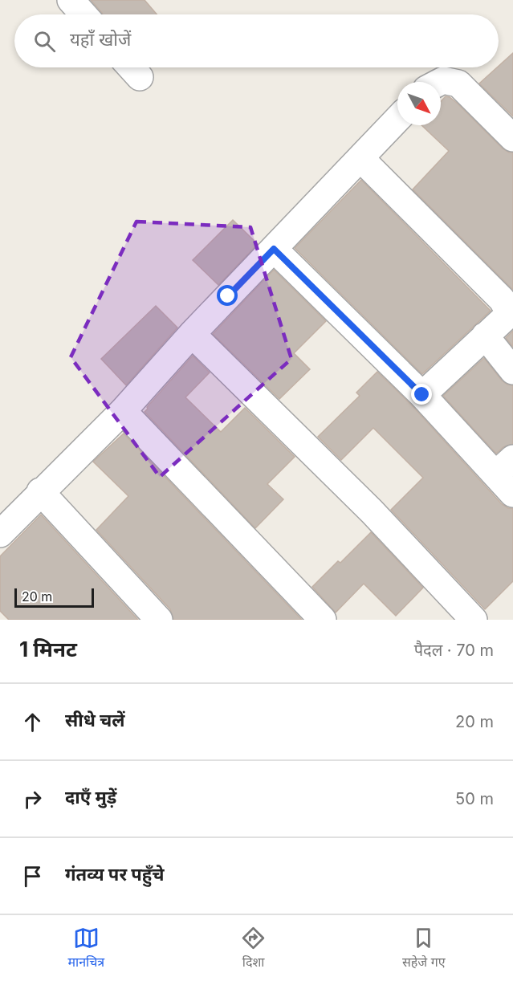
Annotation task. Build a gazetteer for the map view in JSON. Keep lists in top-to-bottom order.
{
  "scale_bar": "20 m",
  "north": "bottom right",
  "page": {
    "search": "यहाँ खोजें",
    "scale": "20 m",
    "heading": ["1 मिनट", "पैदल · 70 m"],
    "list": [
      ["सीधे चलें", "20 m"],
      ["दाएँ मुड़ें", "50 m"],
      "गंतव्य पर पहुँचे"
    ],
    "nav": ["मानचित्र", "दिशा", "सहेजे गए"]
  }
}
